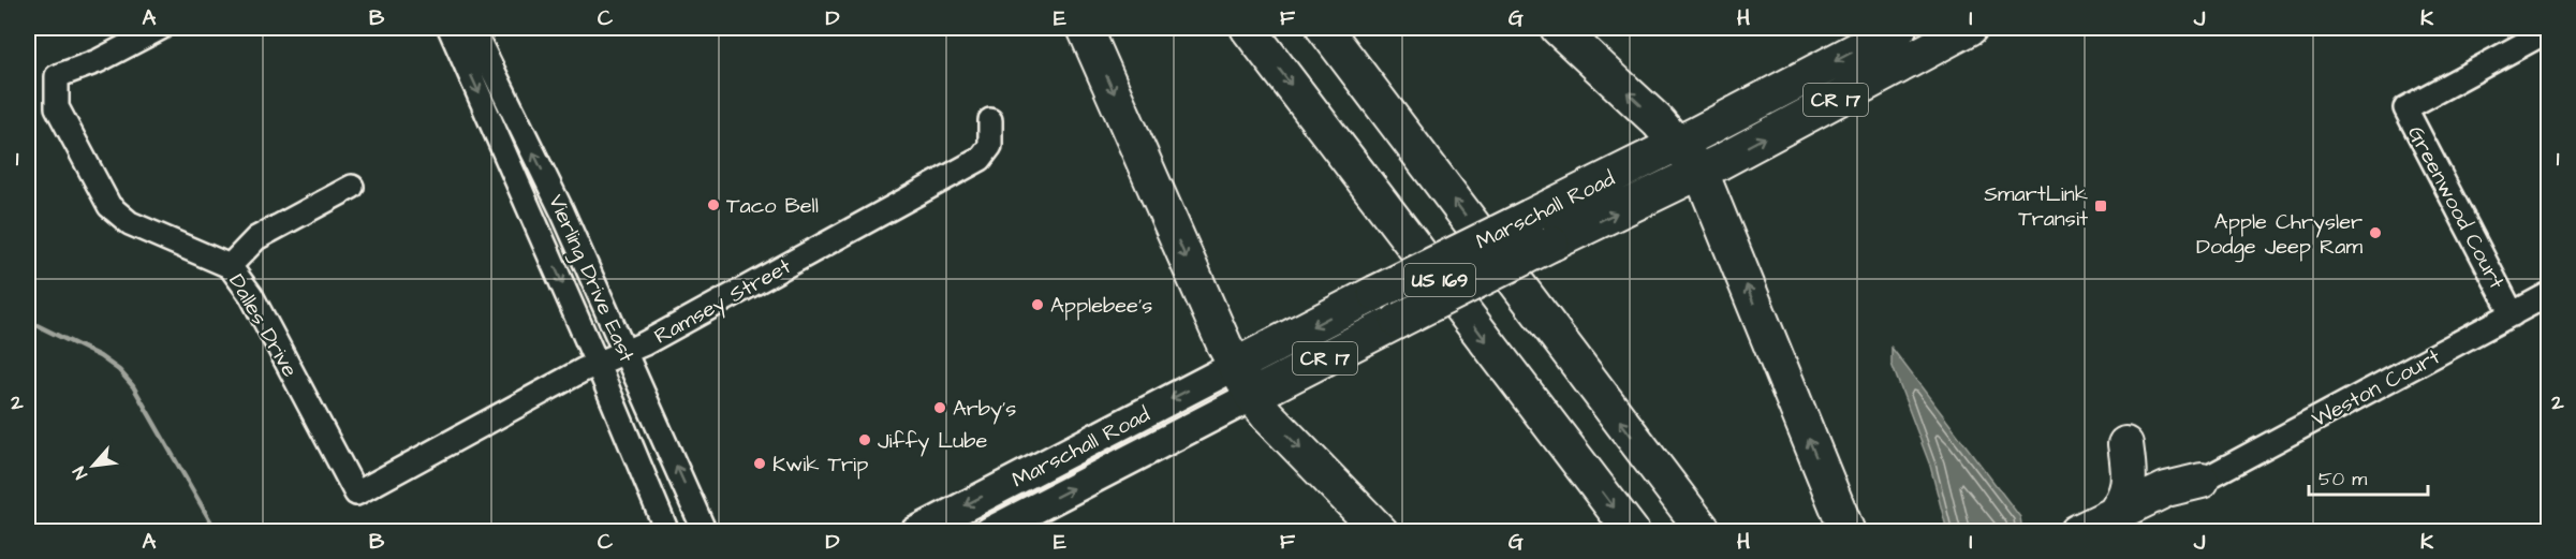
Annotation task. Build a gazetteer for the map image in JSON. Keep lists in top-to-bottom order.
{
  "streets": {
    "highway": ["CR 17", "Marschall Road", "US 169"],
    "street": [
      "Greenwood Court",
      "Vierling Drive East",
      "Ramsey Street",
      "Dalles Drive",
      "Weston Court"
    ]
  },
  "crossings": [
    ["Greenwood Court", "Weston Court"],
    ["Vierling Drive East", "Ramsey Street"],
    ["Ramsey Street", "Dalles Drive"]
  ],
  "places": {
    "other": [
      "Taco Bell",
      "Apple Chrysler Dodge Jeep Ram",
      "Applebee's",
      "Arby's",
      "Jiffy Lube",
      "Kwik Trip"
    ],
    "transit": ["SmartLink Transit"]
  },
  "scale_bar": "50 m",
  "north": "bottom left",
  "grid": {
    "columns": [
      "A",
      "B",
      "C",
      "D",
      "E",
      "F",
      "G",
      "H",
      "I",
      "J",
      "K"
    ],
    "rows": ["1", "2"]
  }
}
